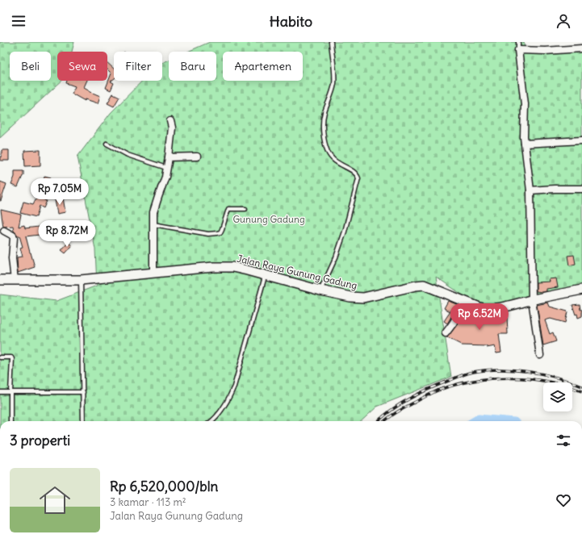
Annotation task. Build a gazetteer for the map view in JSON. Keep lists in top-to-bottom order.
{
  "streets": {
    "street": ["Jalan Raya Gunung Gadung"]
  },
  "parks": ["Gunung Gadung"],
  "page": {
    "header": "Habito",
    "chip": [
      "Beli",
      "Sewa",
      "Filter",
      "Baru",
      "Apartemen"
    ],
    "price": ["Rp 7.05M", "Rp 8.72M", "Rp 6.52M"],
    "heading": "3 properti",
    "list": [
      {
        "name": "Rp 6,520,000/bln",
        "note": "3 kamar · 113 m² · Jalan Raya Gunung Gadung"
      }
    ]
  }
}
